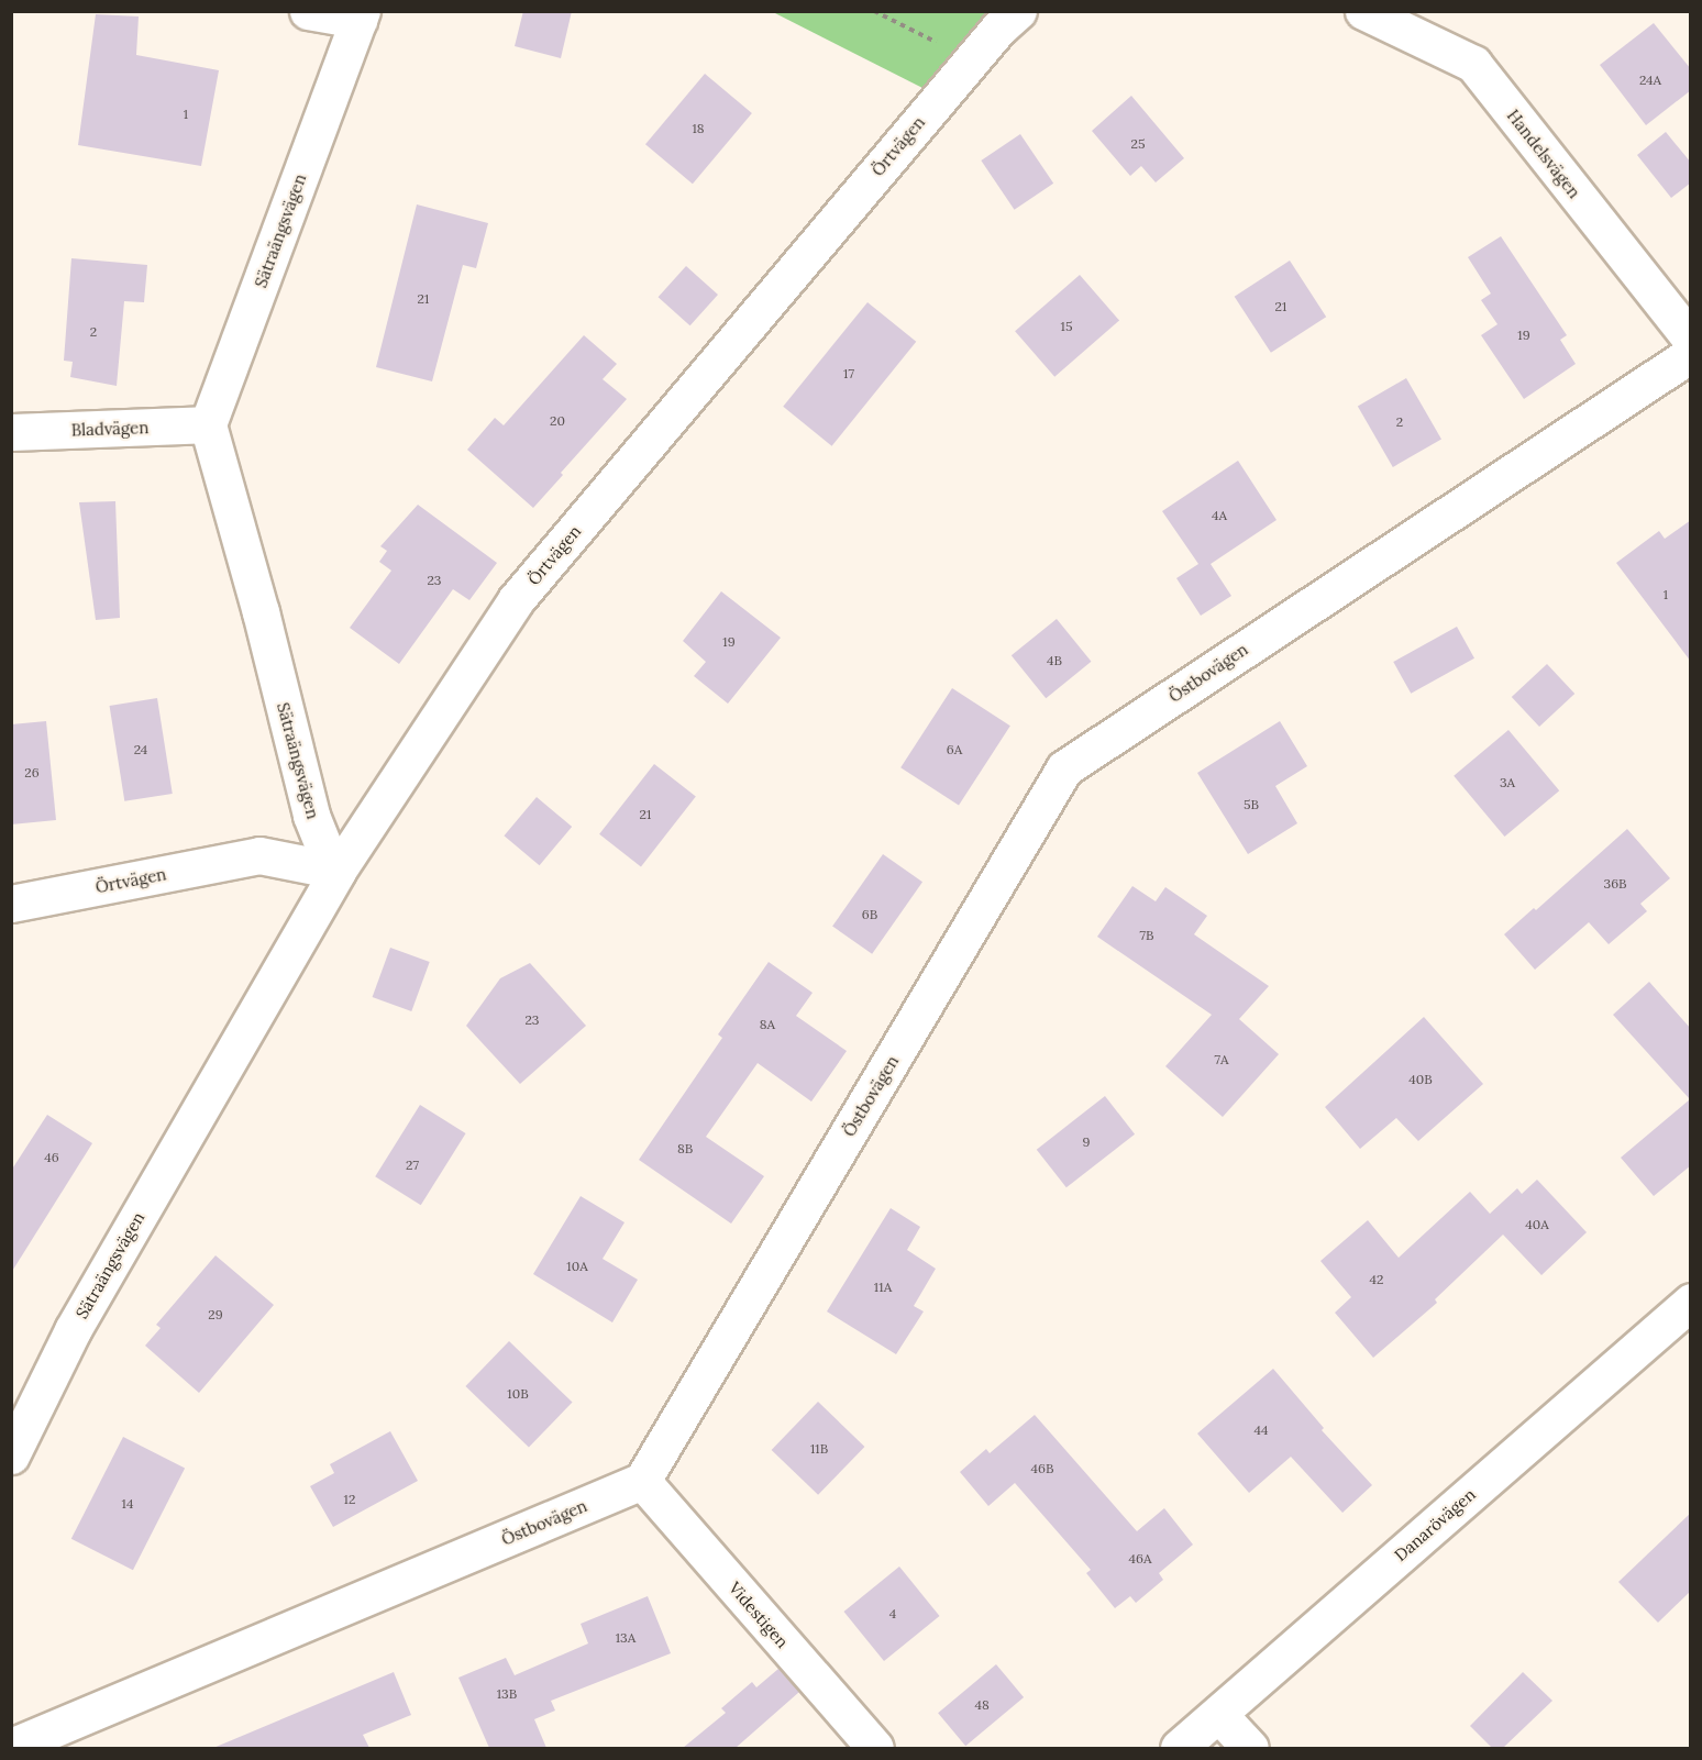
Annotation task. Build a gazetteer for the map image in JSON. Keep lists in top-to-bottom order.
{
  "streets": {
    "street": [
      "Örtvägen",
      "Handelsvägen",
      "Sätraängsvägen",
      "Bladvägen",
      "Östbovägen",
      "Danarövägen",
      "Videstigen"
    ]
  },
  "crossings": [
    ["Örtvägen", "Sätraängsvägen"],
    ["Sätraängsvägen", "Bladvägen"],
    ["Östbovägen", "Videstigen"]
  ],
  "house_numbers": [
    "24A",
    "1",
    "18",
    "25",
    "21",
    "21",
    "15",
    "2",
    "19",
    "17",
    "20",
    "2",
    "4A",
    "23",
    "1",
    "19",
    "4B",
    "24",
    "6A",
    "26",
    "3A",
    "5B",
    "21",
    "36B",
    "6B",
    "7B",
    "23",
    "8A",
    "7A",
    "40B",
    "9",
    "8B",
    "46",
    "27",
    "40A",
    "10A",
    "42",
    "11A",
    "29",
    "10B",
    "44",
    "11B",
    "46B",
    "12",
    "14",
    "46A",
    "4",
    "13A",
    "13B",
    "48"
  ]
}
